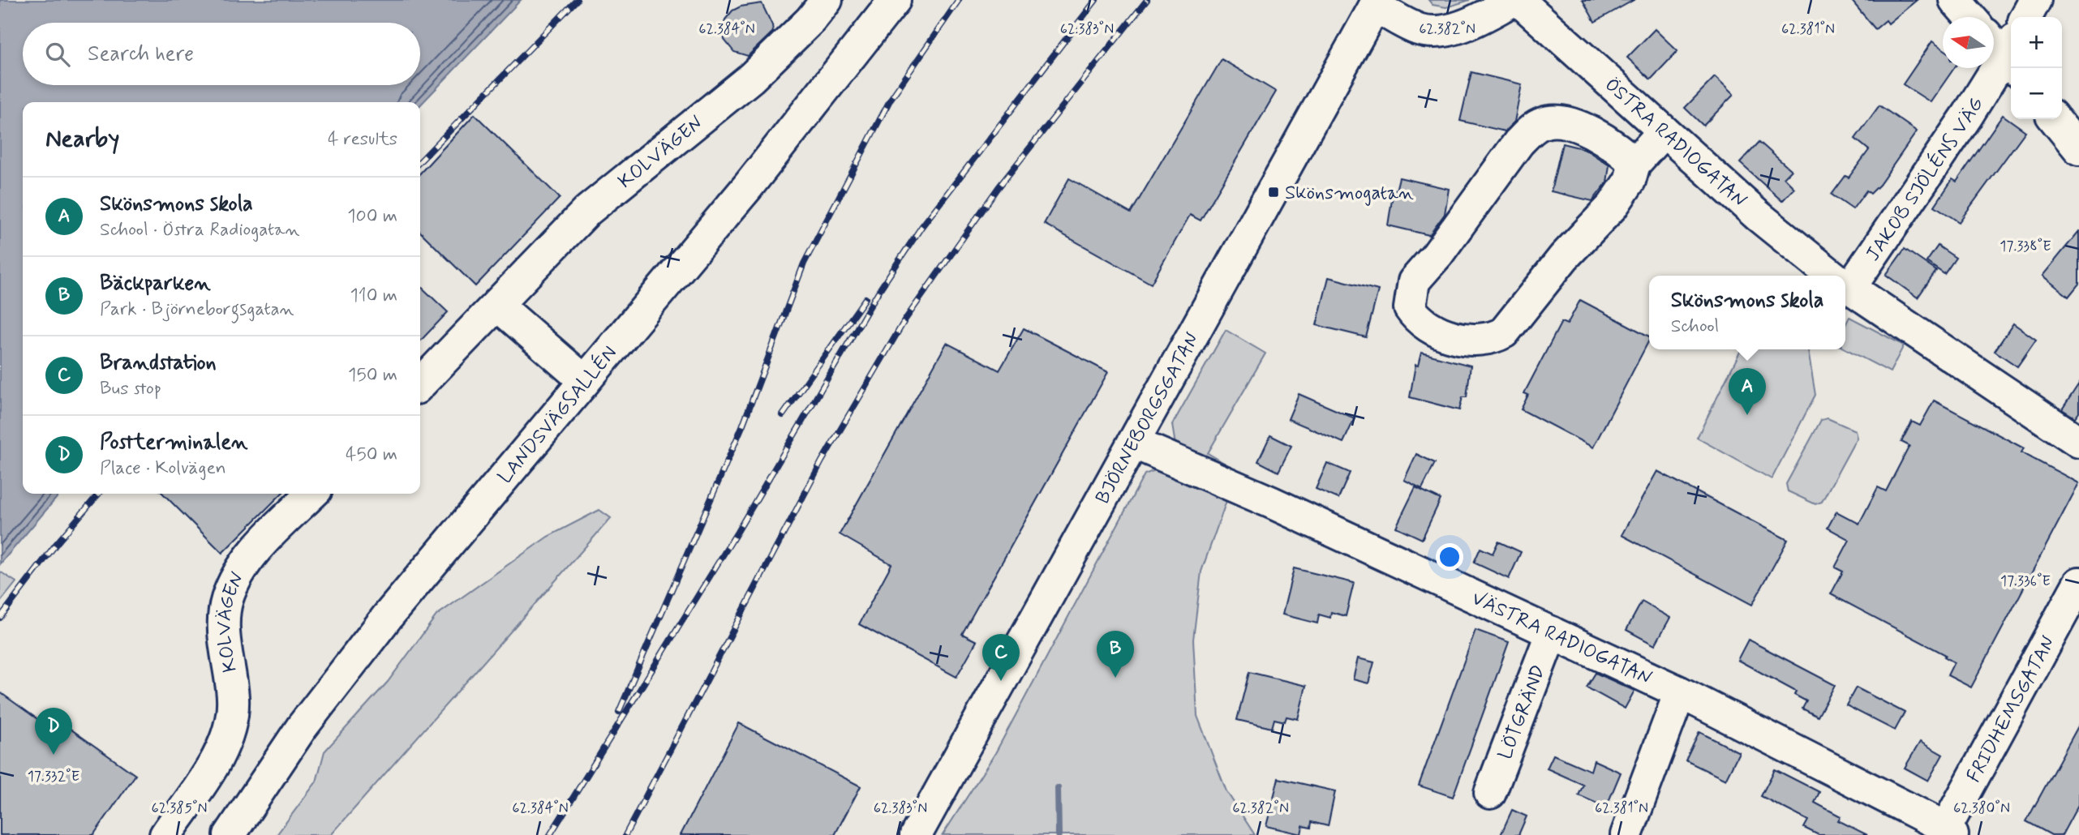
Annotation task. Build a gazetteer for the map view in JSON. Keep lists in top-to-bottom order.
{
  "streets": {
    "main road": [
      "ÖSTRA RADIOGATAN",
      "KOLVÄGEN",
      "JAKOB SJÖLÉNS VÄG",
      "LANDSVÄGSALLÉN",
      "BJÖRNEBORGSGATAN",
      "VÄSTRA RADIOGATAN",
      "FRIDHEMSGATAN",
      "LÖTGRÄND"
    ]
  },
  "crossings": [
    ["BJÖRNEBORGSGATAN", "VÄSTRA RADIOGATAN"],
    ["VÄSTRA RADIOGATAN", "FRIDHEMSGATAN"],
    ["VÄSTRA RADIOGATAN", "LÖTGRÄND"]
  ],
  "places": {
    "transit": ["Skönsmogatan"]
  },
  "north": "left",
  "page": {
    "map_buttons": ["+", "−"],
    "search": "Search here",
    "heading": ["Nearby", "4 results"],
    "list": [
      {
        "mark": "A",
        "name": "Skönsmons skola",
        "note": "School · Östra Radiogatan",
        "value": "100 m"
      },
      {
        "mark": "B",
        "name": "Bäckparken",
        "note": "Park · Björneborgsgatan",
        "value": "110 m"
      },
      {
        "mark": "C",
        "name": "Brandstation",
        "note": "Bus stop",
        "value": "150 m"
      },
      {
        "mark": "D",
        "name": "Postterminalen",
        "note": "Place · Kolvägen",
        "value": "450 m"
      }
    ],
    "popup": ["Skönsmons skola", "School"],
    "pins": [
      "A",
      "B",
      "C",
      "D"
    ]
  },
  "coordinates": [
    "62.384°N",
    "62.383°N",
    "62.382°N",
    "62.381°N",
    "17.338°E",
    "17.336°E",
    "17.332°E",
    "62.385°N",
    "62.380°N"
  ]
}
